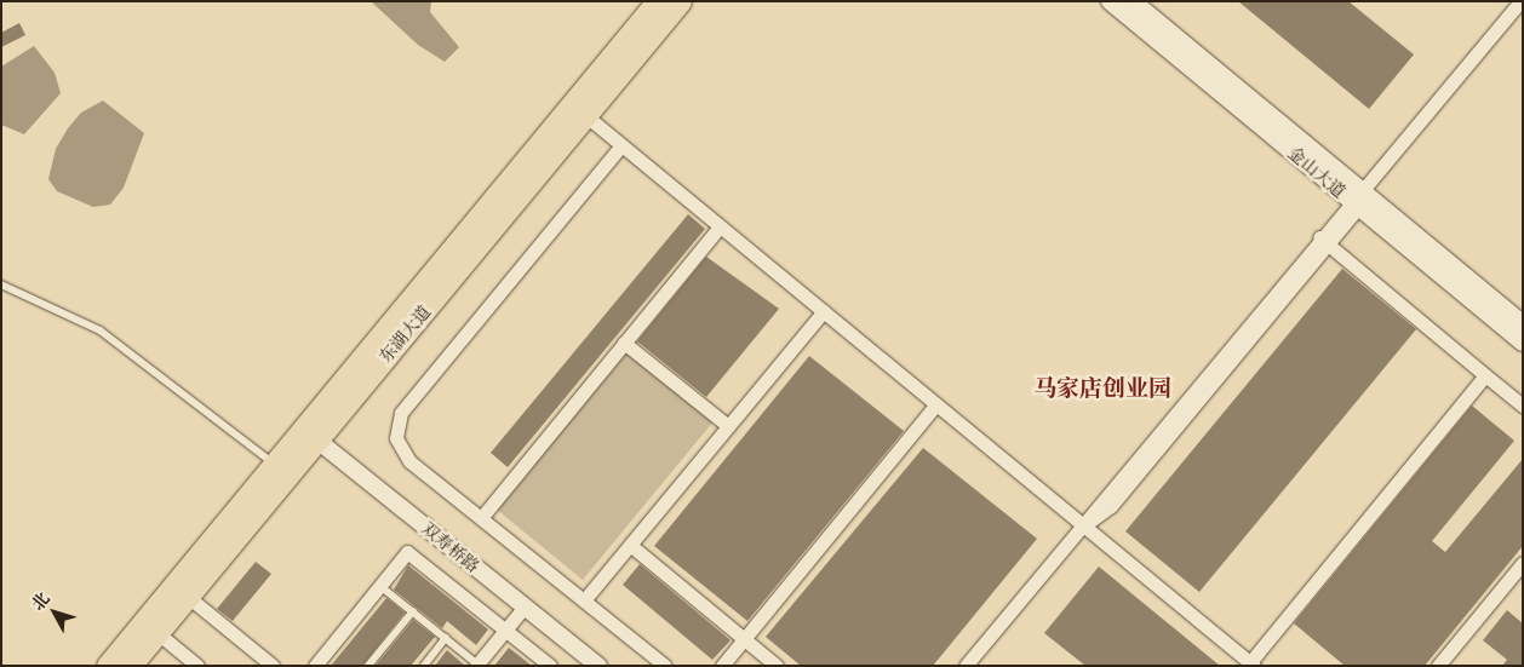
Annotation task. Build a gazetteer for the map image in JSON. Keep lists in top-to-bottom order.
{
  "streets": {
    "highway": ["东湖大道"],
    "street": ["金山大道", "双寿桥路"]
  },
  "crossings": [
    ["东湖大道", "双寿桥路"]
  ],
  "districts": ["马家店创业园"],
  "north": "top left"
}
